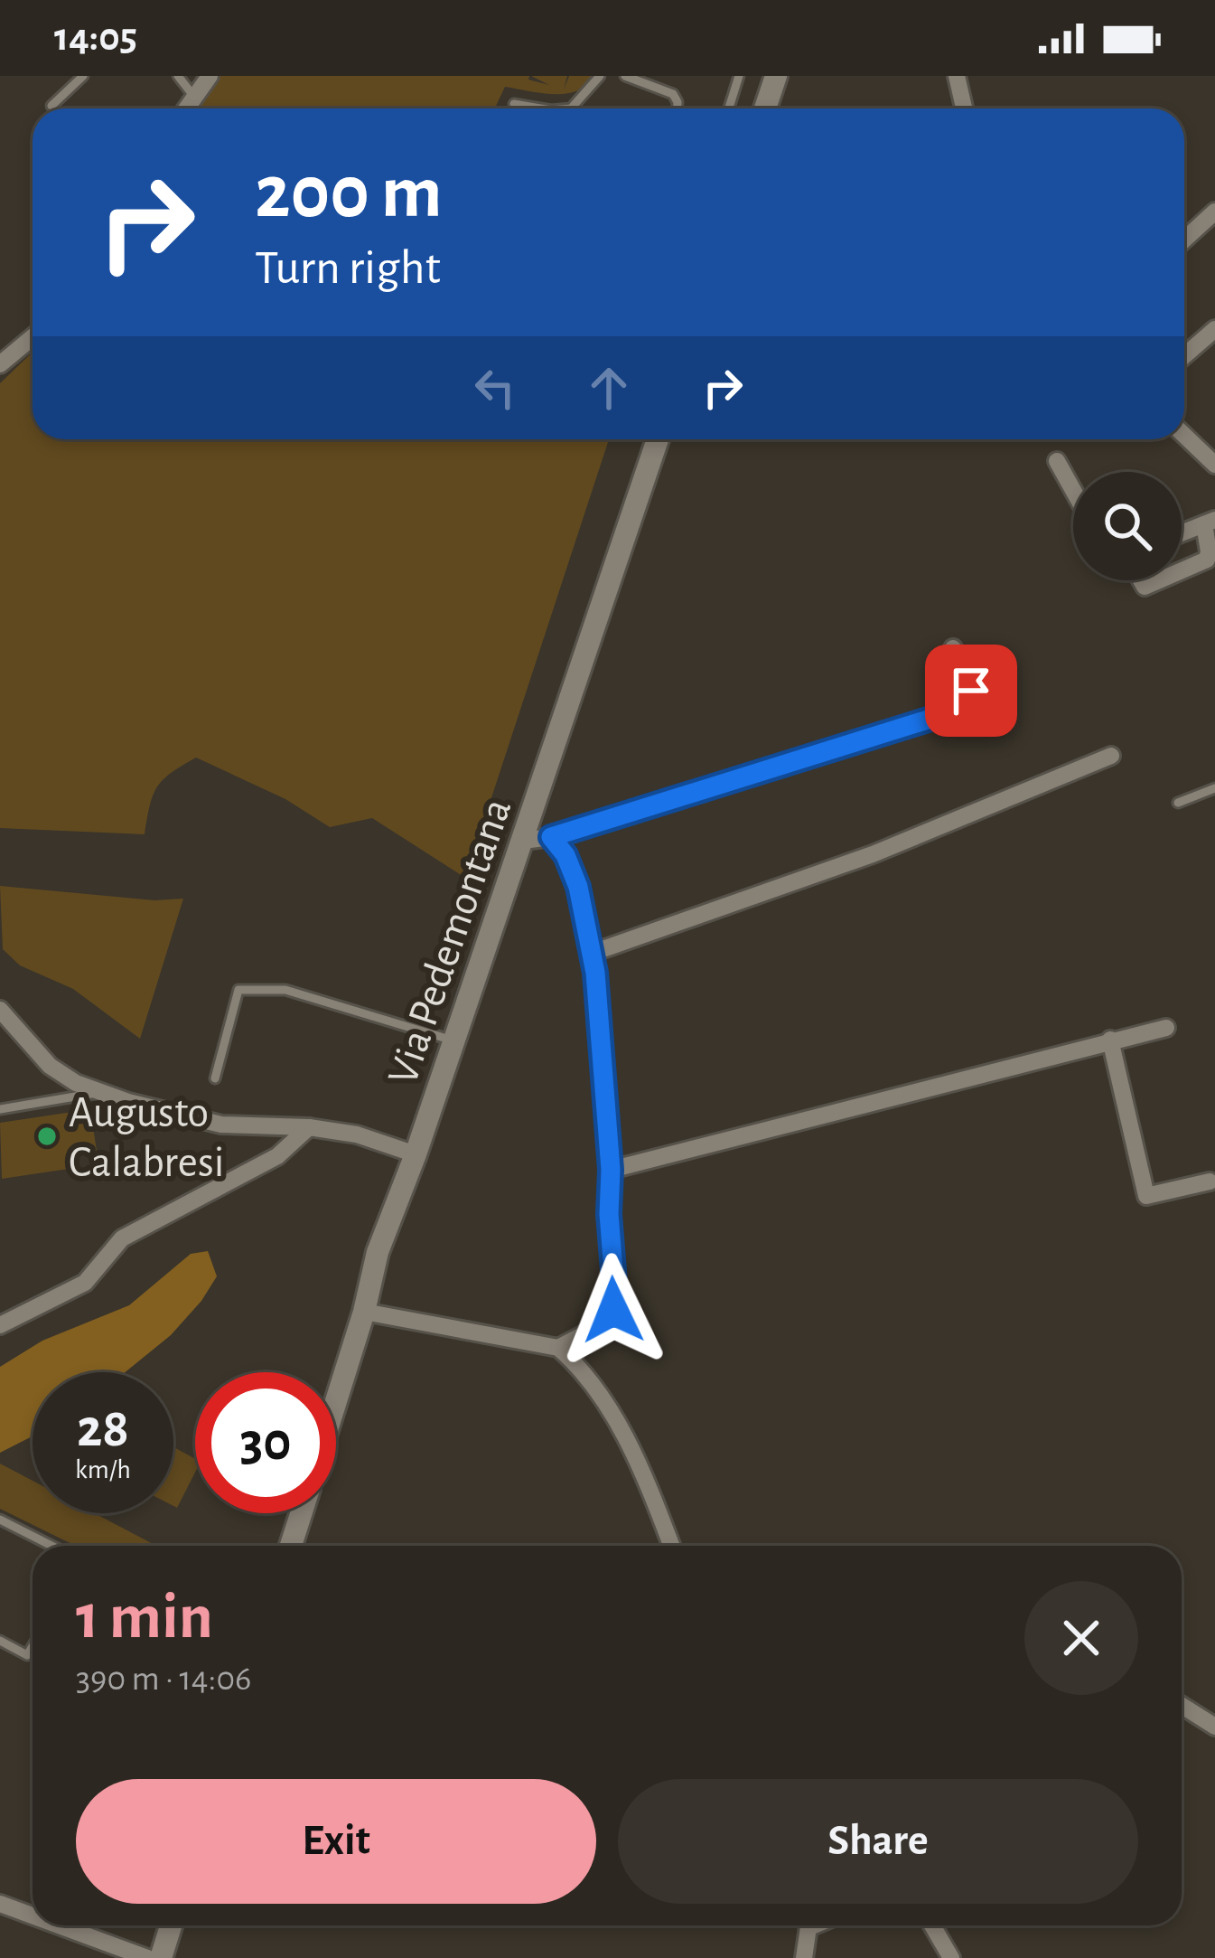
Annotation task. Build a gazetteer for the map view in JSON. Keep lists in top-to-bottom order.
{
  "streets": {
    "street": ["Via Pedemontana"]
  },
  "places": ["Augusto Calabresi"],
  "page": {
    "status": "14:05",
    "turn": ["200 m", "Turn right"],
    "speed": "28 km/h",
    "limit": "30",
    "heading": ["1 min", "390 m · 14:06"],
    "buttons": ["Exit", "Share"]
  }
}
